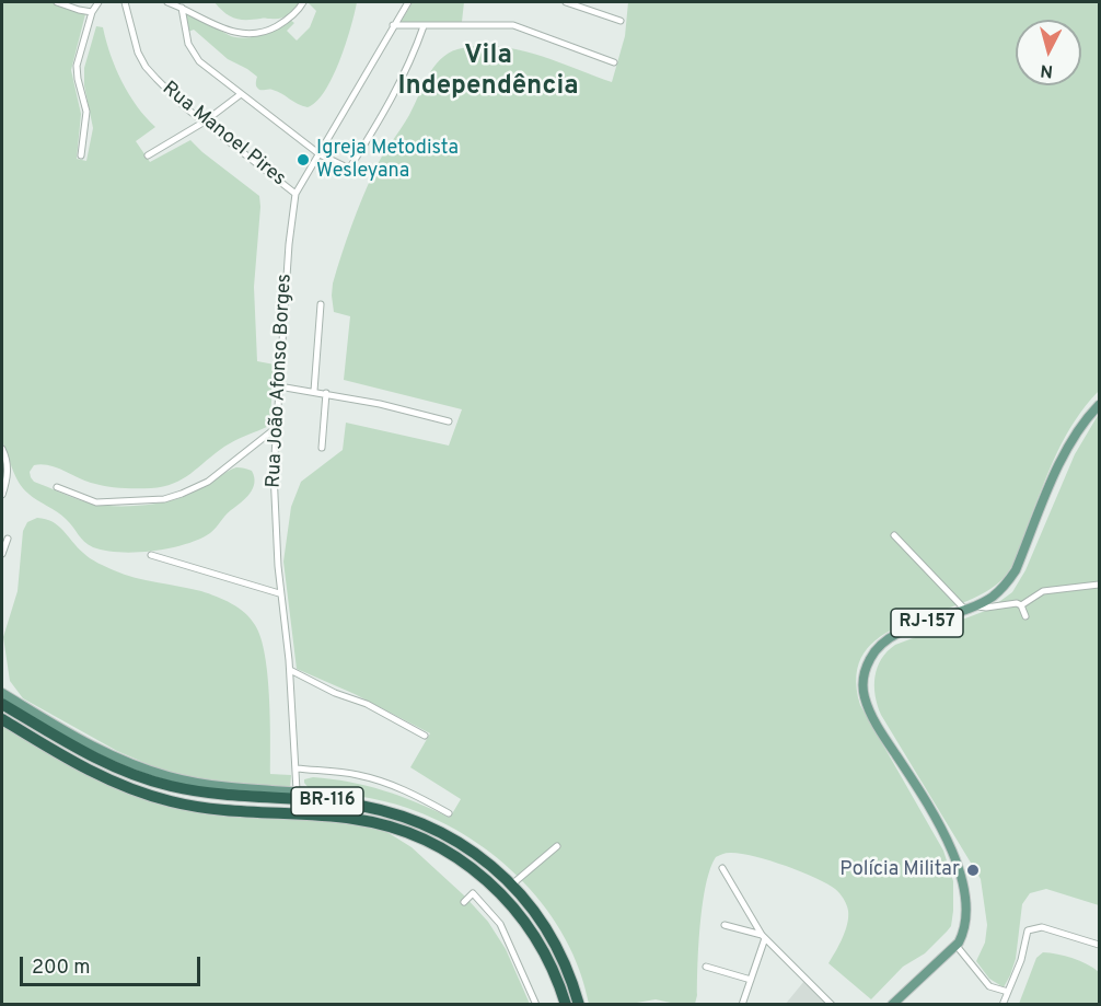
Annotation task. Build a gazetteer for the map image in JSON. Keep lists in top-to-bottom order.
{
  "streets": {
    "highway": ["BR-116"],
    "main road": ["RJ-157"],
    "street": ["Rua Manoel Pires", "Rua João Afonso Borges"]
  },
  "crossings": [
    ["Rua Manoel Pires", "Rua João Afonso Borges"]
  ],
  "districts": ["Vila Independência"],
  "places": ["Igreja Metodista Wesleyana", "Polícia Militar"],
  "scale_bar": "200 m",
  "north": "bottom"
}
